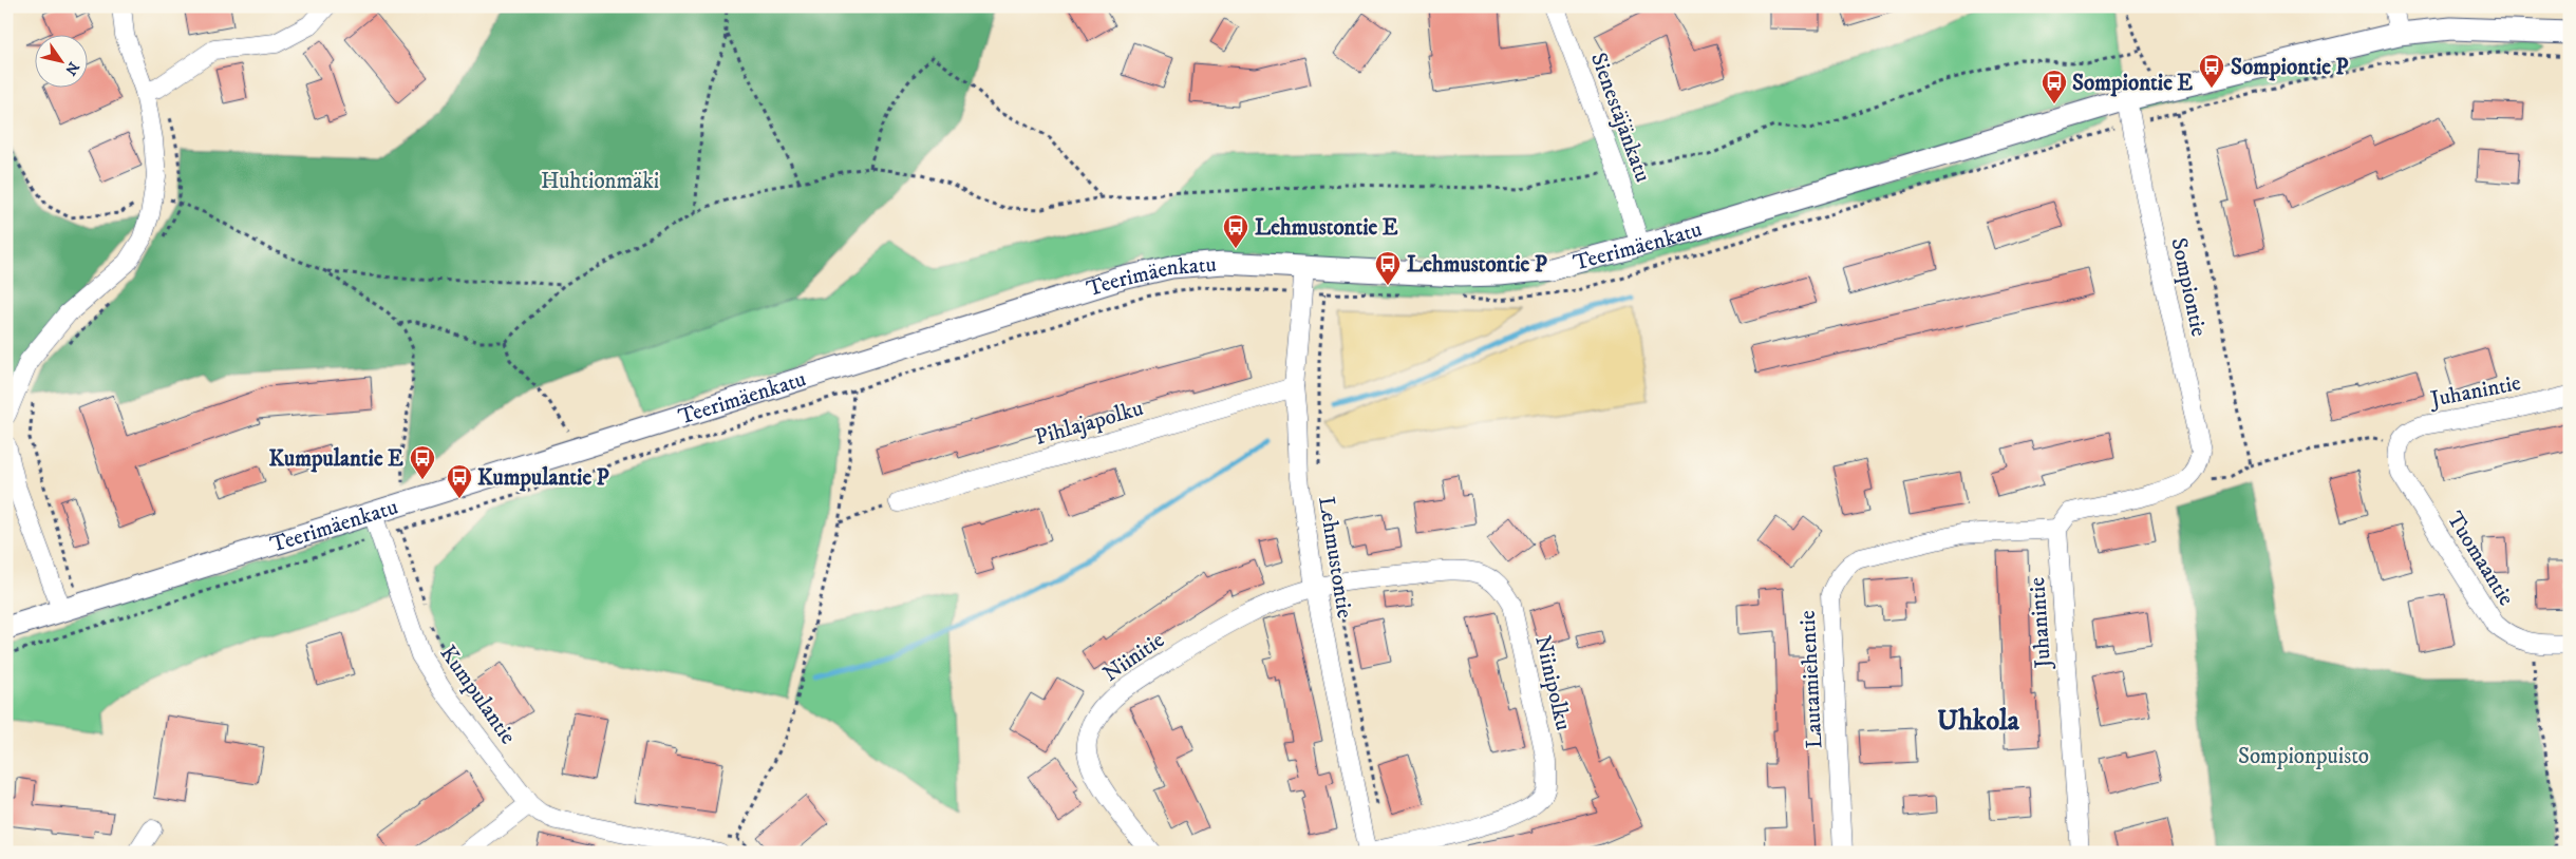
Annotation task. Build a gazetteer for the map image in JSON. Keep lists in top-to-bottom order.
{
  "streets": {
    "street": [
      "Sienestäjänkatu",
      "Teerimäenkatu",
      "Sompiontie",
      "Juhanintie",
      "Pihlajapolku",
      "Lehmustontie",
      "Tuomaantie",
      "Niinitie",
      "Lautamiehentie",
      "Niinipolku",
      "Kumpulantie"
    ]
  },
  "crossings": [
    ["Sienestäjänkatu", "Teerimäenkatu"],
    ["Teerimäenkatu", "Sompiontie"],
    ["Teerimäenkatu", "Lehmustontie"],
    ["Teerimäenkatu", "Kumpulantie"],
    ["Juhanintie", "Tuomaantie"],
    ["Juhanintie", "Lautamiehentie"],
    ["Pihlajapolku", "Lehmustontie"],
    ["Lehmustontie", "Niinitie"],
    ["Lehmustontie", "Niinipolku"],
    ["Niinitie", "Niinipolku"]
  ],
  "districts": ["Uhkola"],
  "parks": ["Huhtionmäki", "Sompionpuisto"],
  "places": {
    "bus stop": [
      "Sompiontie P",
      "Sompiontie E",
      "Lehmustontie E",
      "Lehmustontie P",
      "Kumpulantie E",
      "Kumpulantie P"
    ]
  },
  "north": "bottom right"
}
